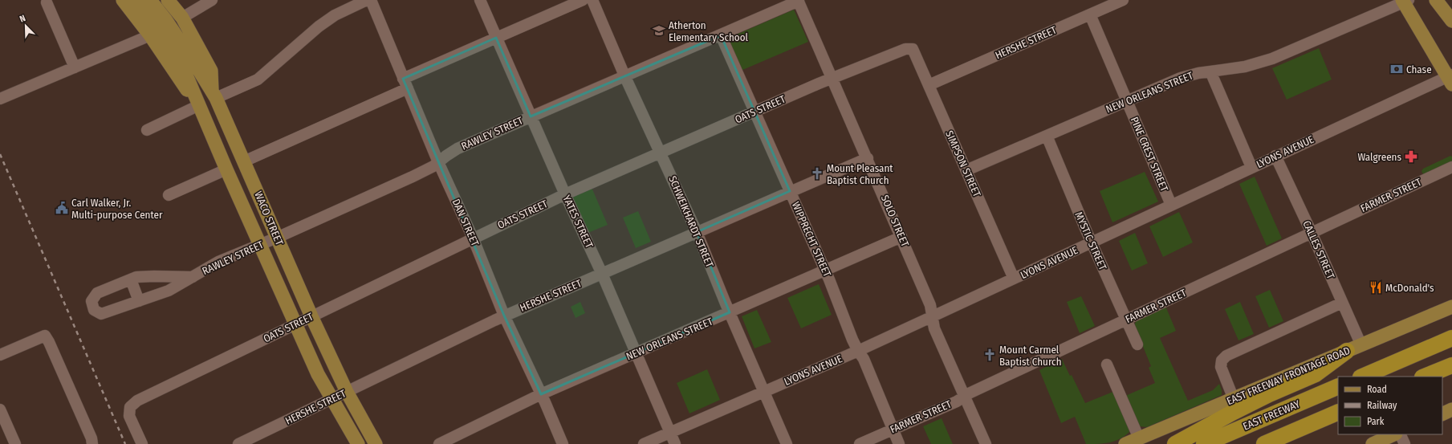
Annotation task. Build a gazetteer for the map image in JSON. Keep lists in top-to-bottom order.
{
  "streets": {
    "highway": ["EAST FREEWAY"],
    "main road": ["WACO STREET", "EAST FREEWAY FRONTAGE ROAD"],
    "street": [
      "HERSHE STREET",
      "NEW ORLEANS STREET",
      "OATS STREET",
      "RAWLEY STREET",
      "LYONS AVENUE",
      "PINE CREST STREET",
      "SIMPSON STREET",
      "FARMER STREET",
      "SOLO STREET",
      "YATES STREET",
      "SCHWEIKHARDT STREET",
      "DAN STREET",
      "WIPPRECHT STREET",
      "MYSTIC STREET",
      "CALLES STREET"
    ]
  },
  "crossings": [
    ["HERSHE STREET", "PINE CREST STREET"],
    ["HERSHE STREET", "SIMPSON STREET"],
    ["HERSHE STREET", "WACO STREET"],
    ["HERSHE STREET", "SOLO STREET"],
    ["HERSHE STREET", "YATES STREET"],
    ["HERSHE STREET", "SCHWEIKHARDT STREET"],
    ["HERSHE STREET", "DAN STREET"],
    ["HERSHE STREET", "WIPPRECHT STREET"],
    ["NEW ORLEANS STREET", "PINE CREST STREET"],
    ["NEW ORLEANS STREET", "SIMPSON STREET"],
    ["NEW ORLEANS STREET", "SOLO STREET"],
    ["NEW ORLEANS STREET", "YATES STREET"],
    ["NEW ORLEANS STREET", "SCHWEIKHARDT STREET"],
    ["NEW ORLEANS STREET", "DAN STREET"],
    ["NEW ORLEANS STREET", "WIPPRECHT STREET"],
    ["NEW ORLEANS STREET", "MYSTIC STREET"],
    ["OATS STREET", "SIMPSON STREET"],
    ["OATS STREET", "WACO STREET"],
    ["OATS STREET", "SOLO STREET"],
    ["OATS STREET", "YATES STREET"],
    ["OATS STREET", "SCHWEIKHARDT STREET"],
    ["OATS STREET", "DAN STREET"],
    ["OATS STREET", "WIPPRECHT STREET"],
    ["RAWLEY STREET", "WACO STREET"],
    ["RAWLEY STREET", "SOLO STREET"],
    ["RAWLEY STREET", "YATES STREET"],
    ["RAWLEY STREET", "SCHWEIKHARDT STREET"],
    ["RAWLEY STREET", "DAN STREET"],
    ["RAWLEY STREET", "WIPPRECHT STREET"],
    ["LYONS AVENUE", "PINE CREST STREET"],
    ["LYONS AVENUE", "SIMPSON STREET"],
    ["LYONS AVENUE", "SOLO STREET"],
    ["LYONS AVENUE", "YATES STREET"],
    ["LYONS AVENUE", "SCHWEIKHARDT STREET"],
    ["LYONS AVENUE", "WIPPRECHT STREET"],
    ["LYONS AVENUE", "MYSTIC STREET"],
    ["LYONS AVENUE", "CALLES STREET"],
    ["FARMER STREET", "SOLO STREET"],
    ["FARMER STREET", "WIPPRECHT STREET"],
    ["FARMER STREET", "MYSTIC STREET"],
    ["FARMER STREET", "CALLES STREET"],
    ["CALLES STREET", "EAST FREEWAY FRONTAGE ROAD"]
  ],
  "places": {
    "school or university": ["Atherton Elementary School"],
    "bank": ["Chase"],
    "pharmacy": ["Walgreens"],
    "church": ["Mount Pleasant Baptist Church", "Mount Carmel Baptist Church"],
    "public building": ["Carl Walker, Jr. Multi-purpose Center"],
    "restaurant": ["McDonald's"]
  },
  "legend": ["Road", "Railway", "Park"],
  "north": "top left"
}
